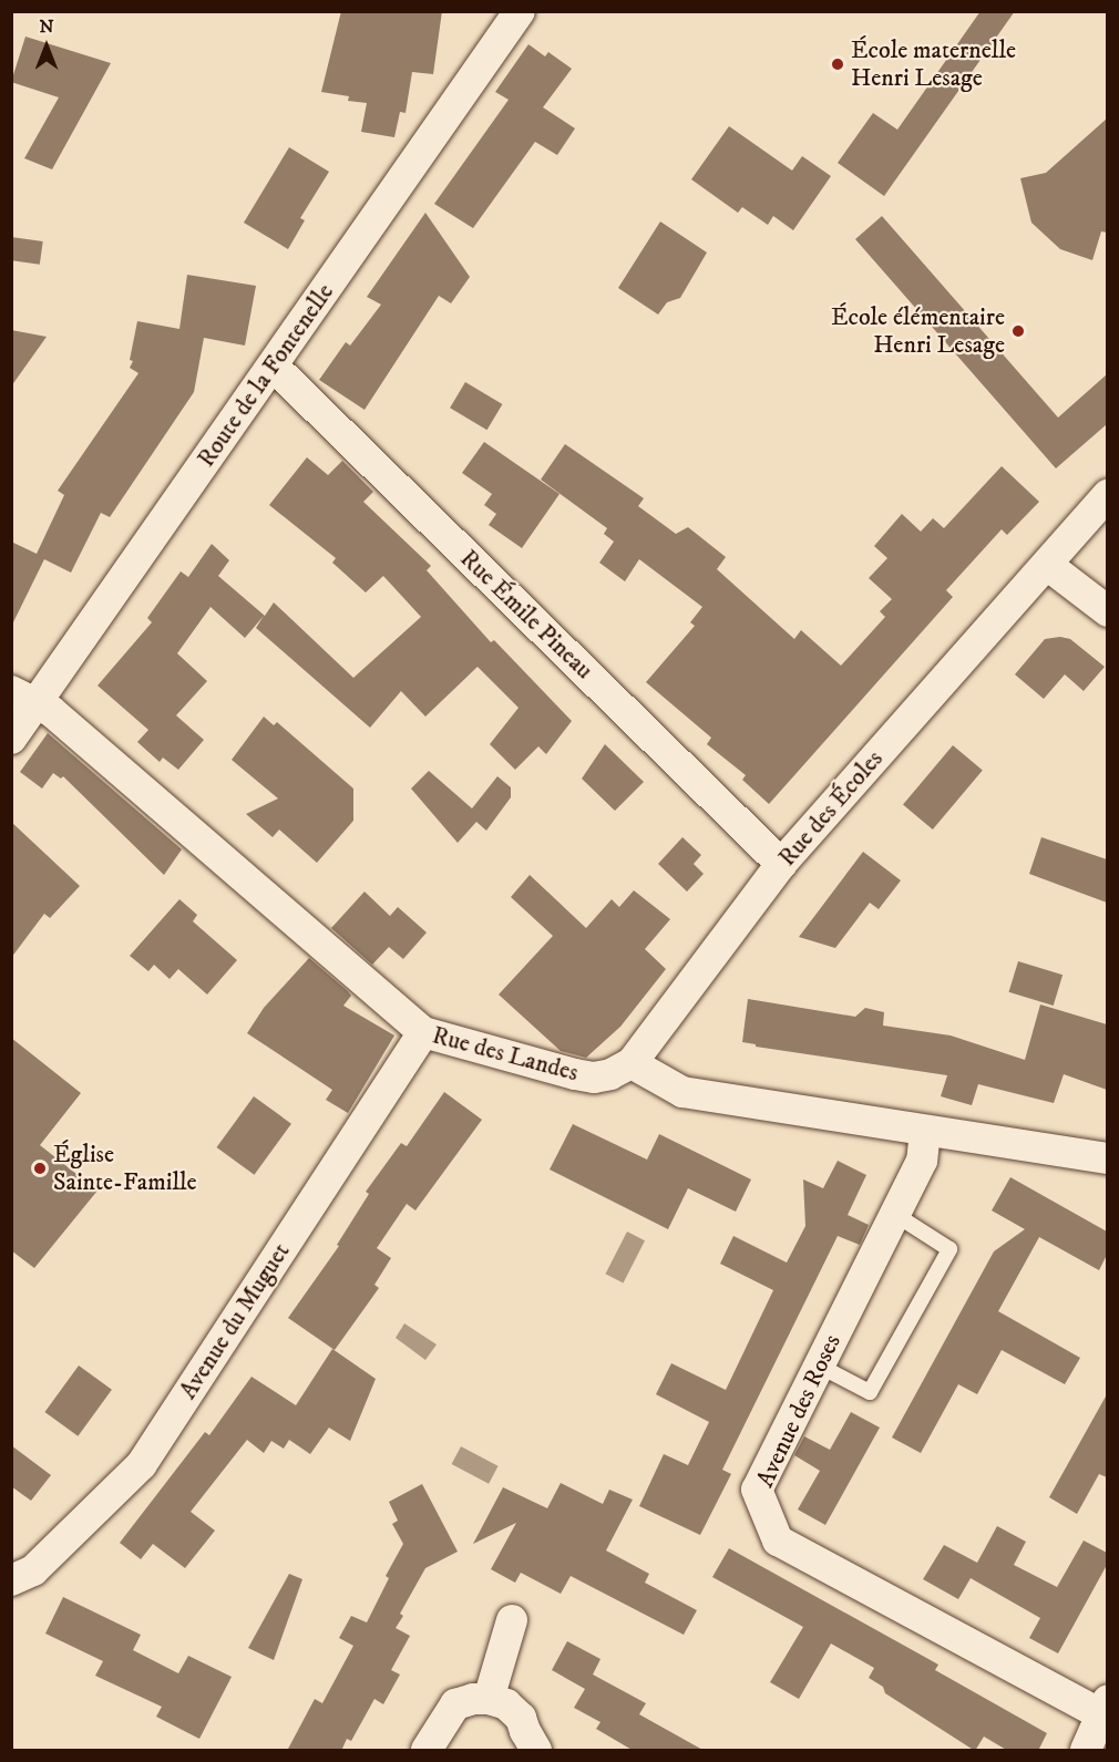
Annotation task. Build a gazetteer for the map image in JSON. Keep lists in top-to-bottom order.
{
  "streets": {
    "street": [
      "Route de la Fontenelle",
      "Rue Émile Pineau",
      "Rue des Écoles",
      "Rue des Landes",
      "Avenue du Muguet",
      "Avenue des Roses"
    ]
  },
  "crossings": [
    ["Route de la Fontenelle", "Rue Émile Pineau"],
    ["Route de la Fontenelle", "Rue des Landes"],
    ["Rue Émile Pineau", "Rue des Écoles"],
    ["Rue des Écoles", "Rue des Landes"],
    ["Rue des Landes", "Avenue du Muguet"]
  ],
  "places": ["École maternelle Henri Lesage", "École élémentaire Henri Lesage", "Église Sainte-Famille"],
  "north": "top"
}
